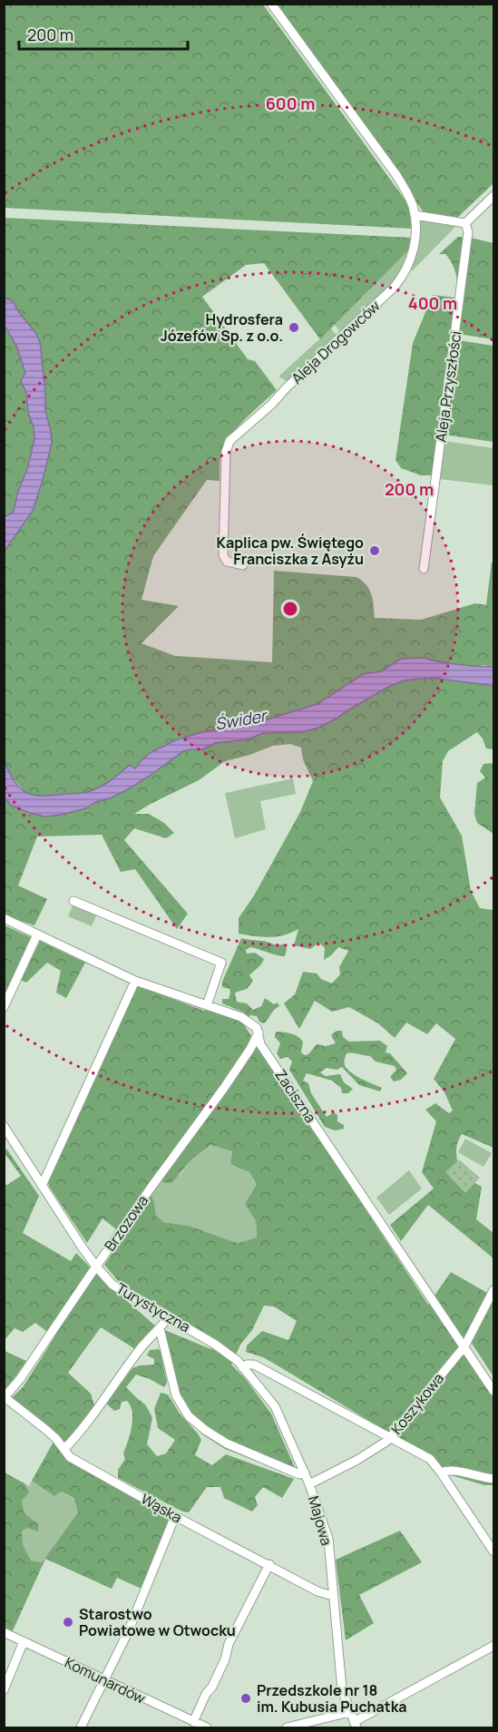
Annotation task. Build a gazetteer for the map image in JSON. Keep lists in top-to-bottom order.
{
  "streets": {
    "street": [
      "Aleja Drogowców",
      "Aleja Przyszłości",
      "Zaciszna",
      "Brzozowa",
      "Turystyczna",
      "Koszykowa",
      "Wąska",
      "Majowa",
      "Komunardów"
    ]
  },
  "crossings": [
    ["Zaciszna", "Brzozowa"],
    ["Zaciszna", "Koszykowa"],
    ["Brzozowa", "Turystyczna"],
    ["Brzozowa", "Wąska"],
    ["Turystyczna", "Majowa"],
    ["Koszykowa", "Majowa"],
    ["Wąska", "Majowa"]
  ],
  "water": ["Świder"],
  "places": [
    "Hydrosfera Józefów Sp. z o.o.",
    "Kaplica pw. Świętego Franciszka z Asyżu",
    "Starostwo Powiatowe w Otwocku",
    "Przedszkole nr 18 im. Kubusia Puchatka"
  ],
  "scale_bar": "200 m",
  "rings": ["600 m", "400 m", "200 m"]
}
